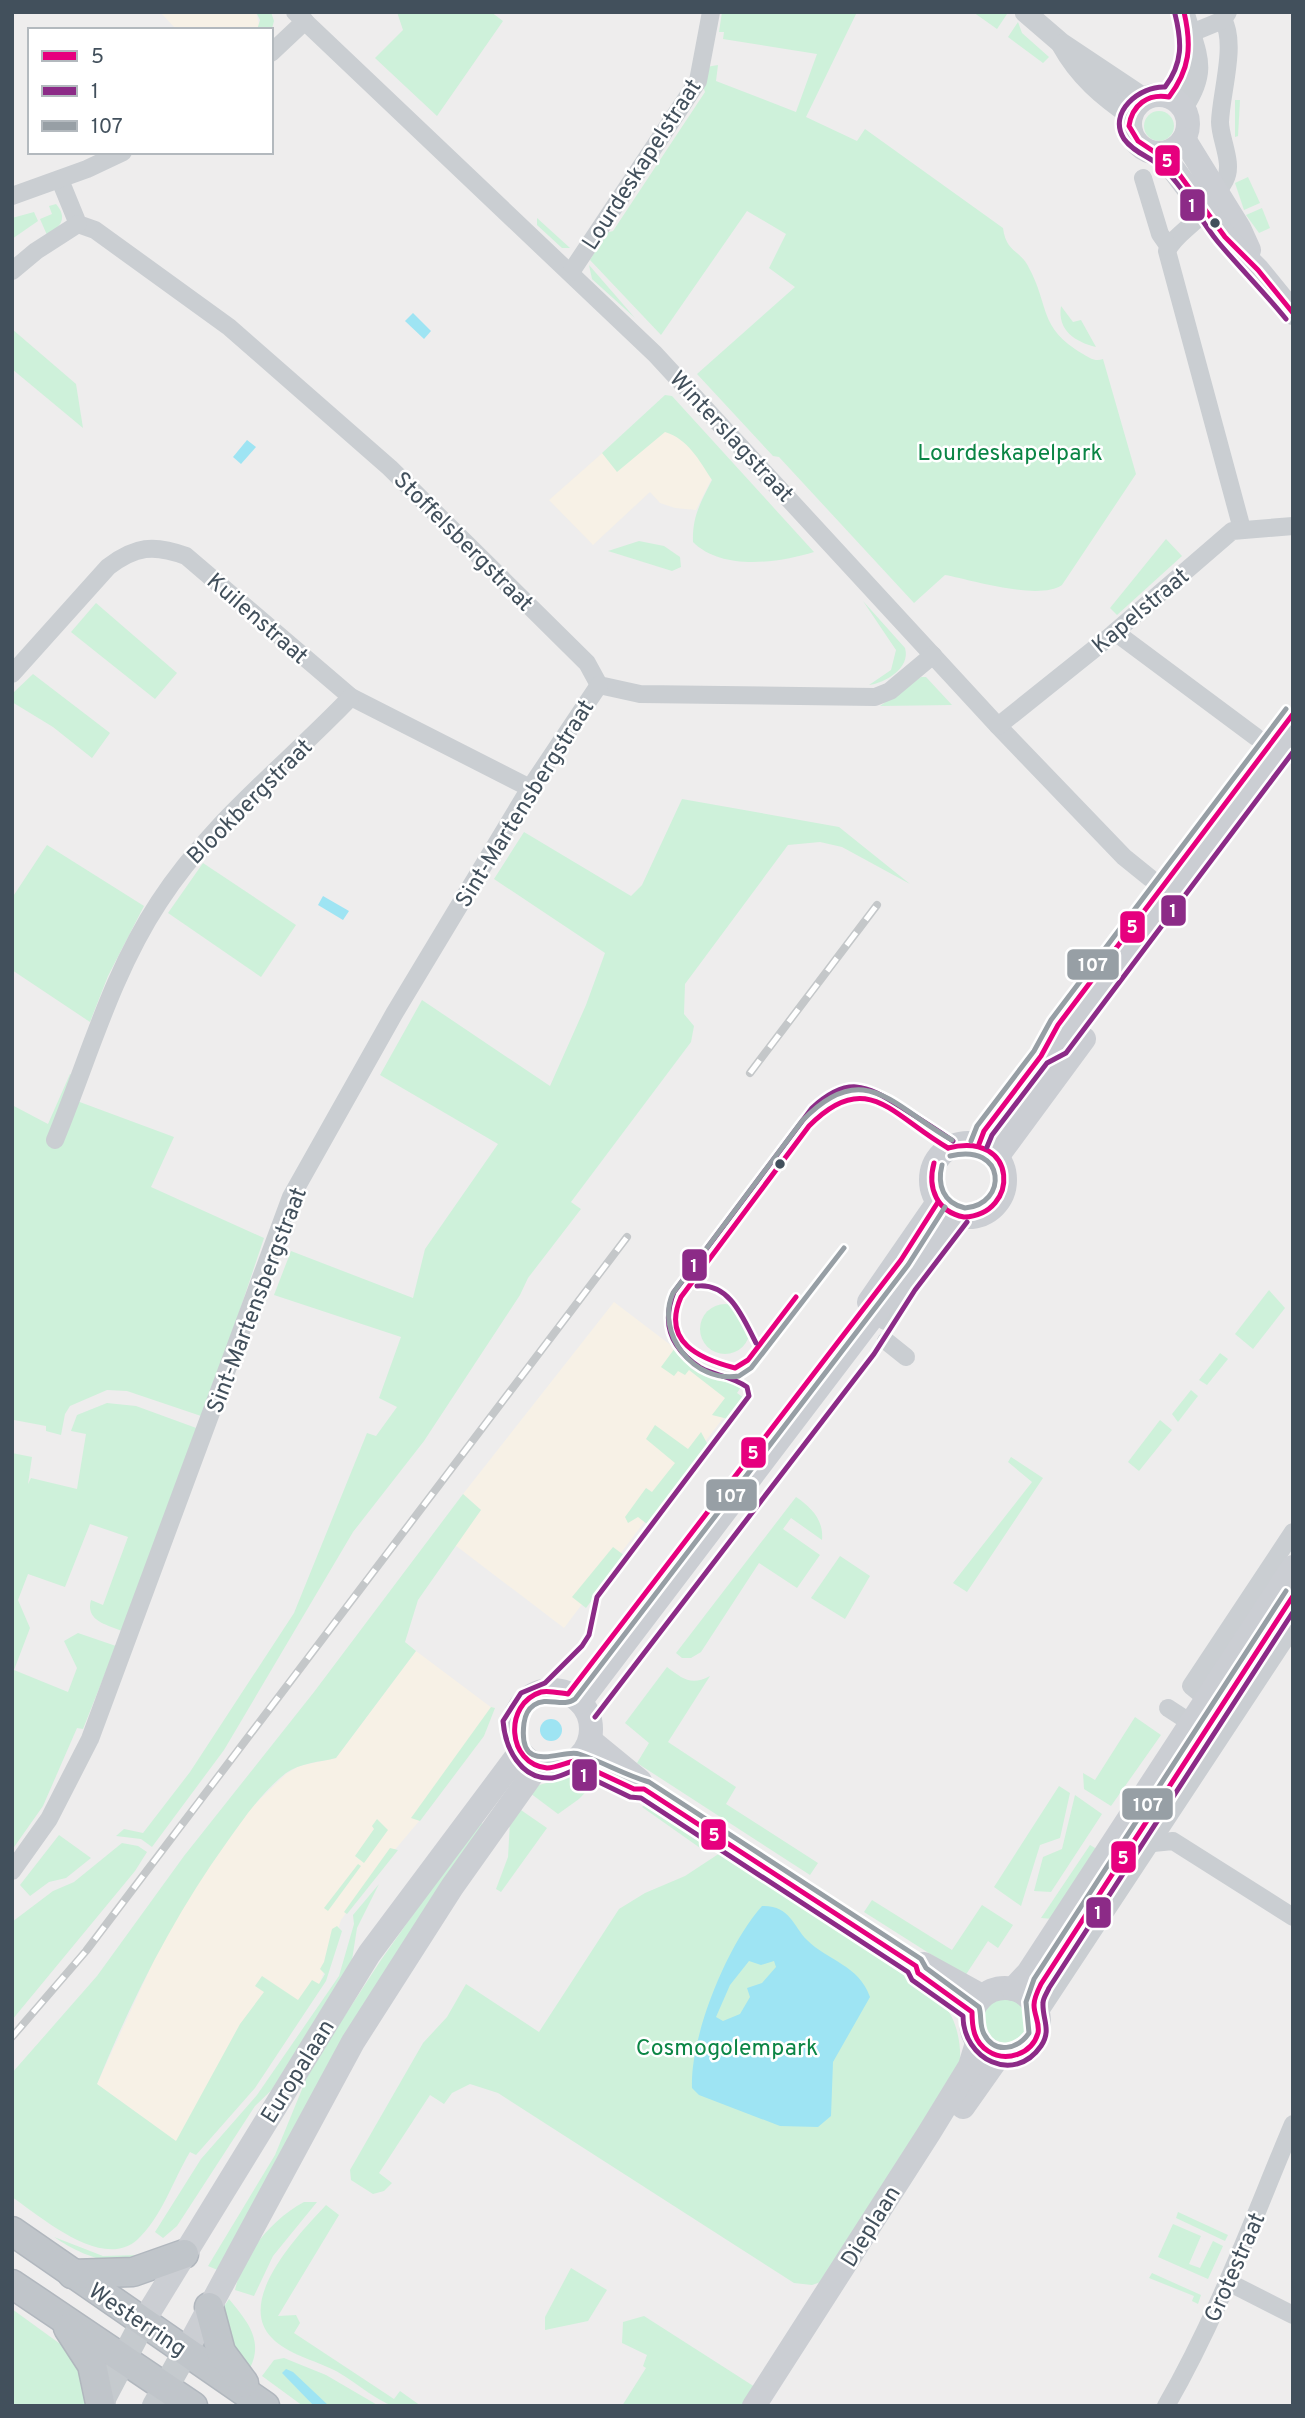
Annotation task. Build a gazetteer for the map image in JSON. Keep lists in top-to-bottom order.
{
  "streets": {
    "highway": ["Westerring"],
    "main road": ["Europalaan", "Dieplaan"],
    "street": [
      "Lourdeskapelstraat",
      "Winterslagstraat",
      "Stoffelsbergstraat",
      "Kapelstraat",
      "Kuilenstraat",
      "Blookbergstraat",
      "Sint-Martensbergstraat",
      "Grotestraat"
    ]
  },
  "crossings": [
    ["Lourdeskapelstraat", "Winterslagstraat"],
    ["Winterslagstraat", "Kapelstraat"],
    ["Stoffelsbergstraat", "Sint-Martensbergstraat"],
    ["Kuilenstraat", "Blookbergstraat"],
    ["Kuilenstraat", "Sint-Martensbergstraat"],
    ["Europalaan", "Westerring"]
  ],
  "parks": ["Lourdeskapelpark", "Cosmogolempark"],
  "lines": ["transit line 5", "transit line 1", "transit line 107"],
  "legend": ["5", "1", "107"]
}
